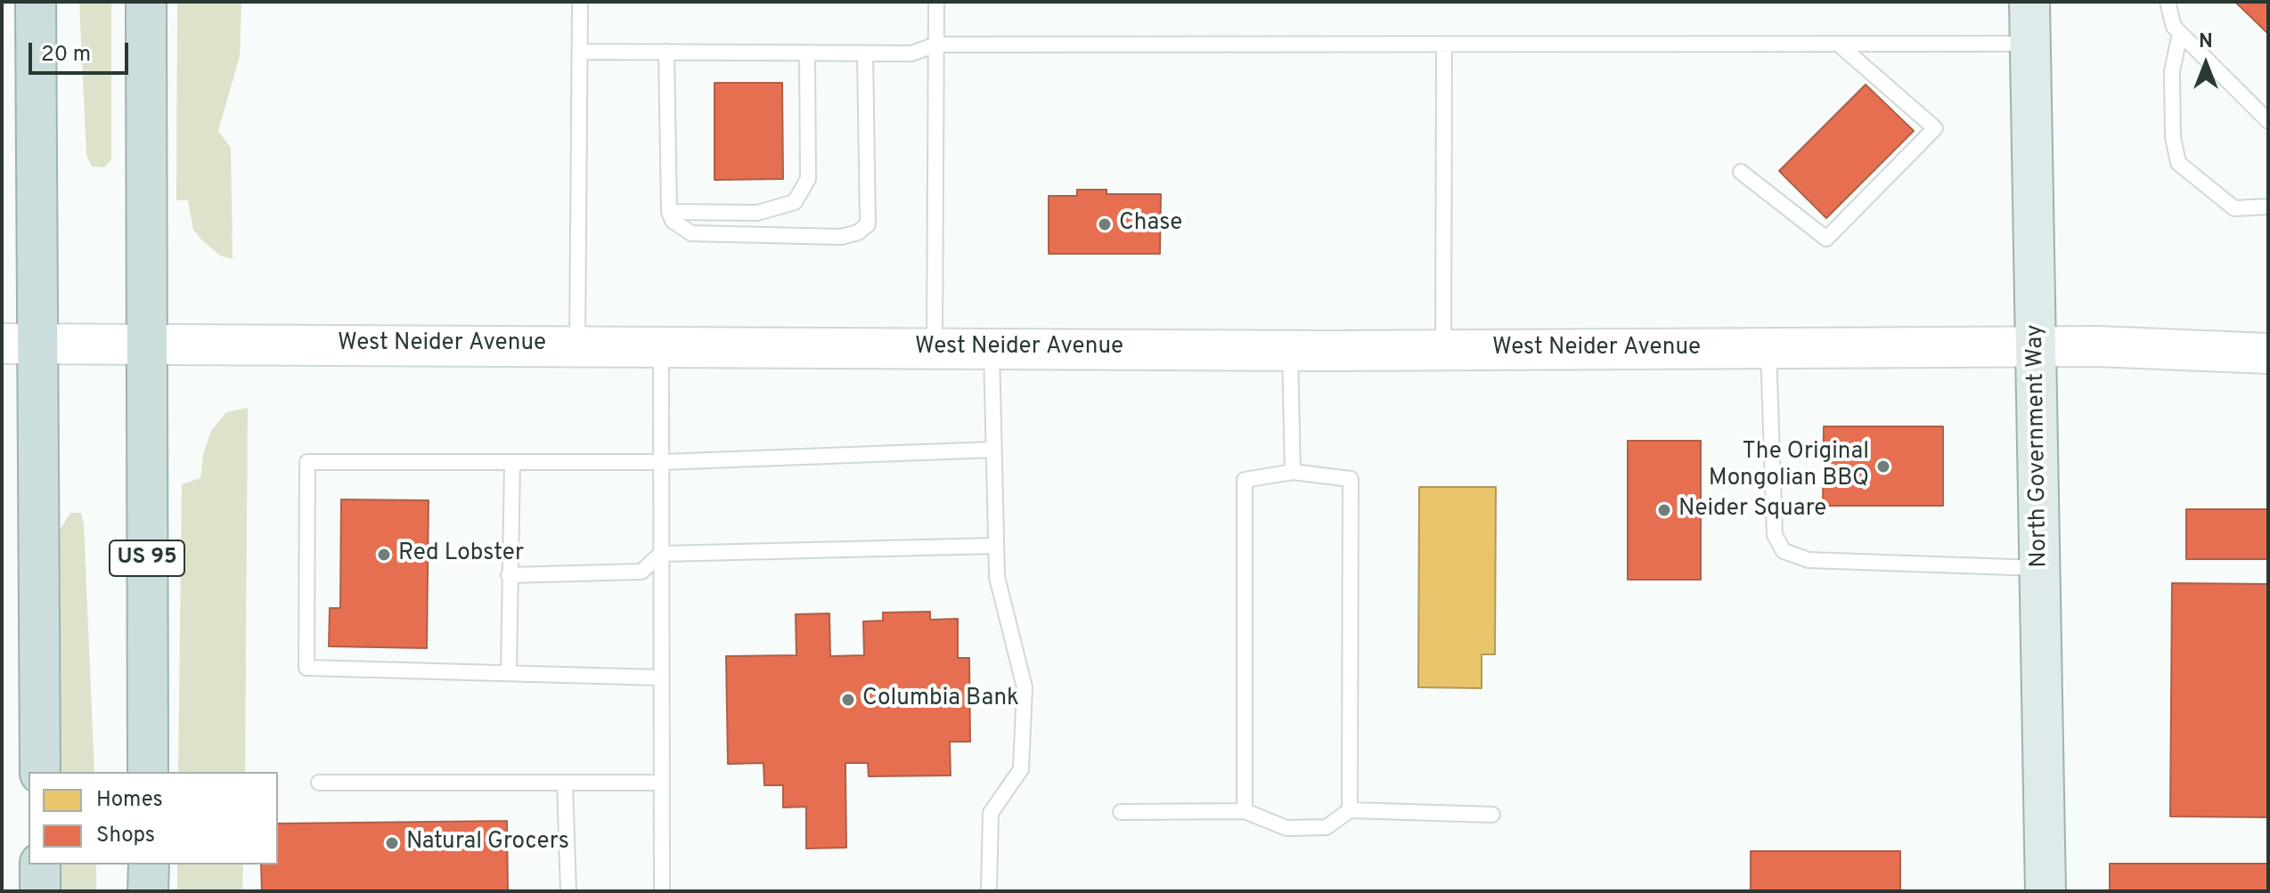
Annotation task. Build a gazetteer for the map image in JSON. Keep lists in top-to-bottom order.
{
  "streets": {
    "highway": ["US 95"],
    "main road": ["West Neider Avenue", "North Government Way"]
  },
  "crossings": [
    ["West Neider Avenue", "North Government Way"],
    ["West Neider Avenue", "US 95"]
  ],
  "places": [
    "Chase",
    "The Original Mongolian BBQ",
    "Neider Square",
    "Red Lobster",
    "Columbia Bank",
    "Natural Grocers"
  ],
  "legend": ["Homes", "Shops"],
  "scale_bar": "20 m",
  "north": "top"
}
